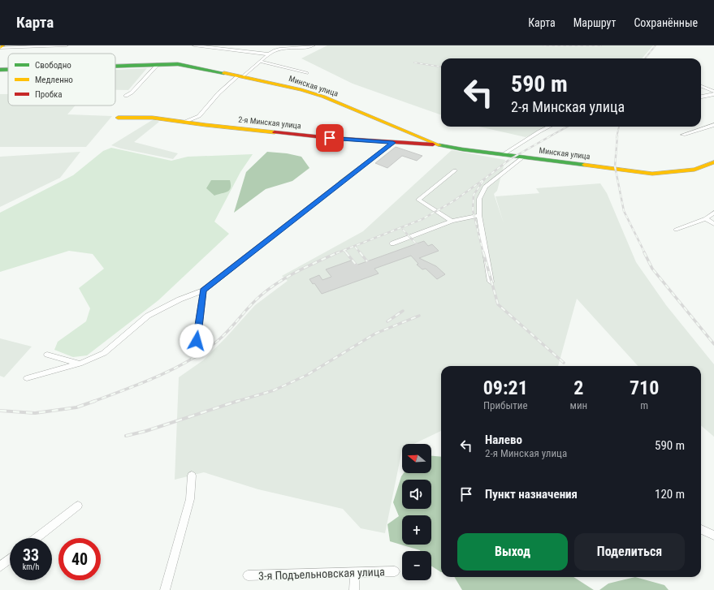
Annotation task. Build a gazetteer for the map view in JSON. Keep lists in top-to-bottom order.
{
  "streets": {
    "main road": ["Минская улица", "2-я Минская улица"],
    "street": ["3-я Подъельновская улица"]
  },
  "crossings": [
    ["Минская улица", "2-я Минская улица"]
  ],
  "legend": ["Свободно", "Медленно", "Пробка"],
  "north": "left",
  "page": {
    "header": "Карта",
    "nav": ["Карта", "Маршрут", "Сохранённые"],
    "turn": ["590 m", "2-я Минская улица"],
    "eta": [
      "09:21",
      "Прибытие",
      "2",
      "мин",
      "710",
      "m"
    ],
    "list": [
      {
        "name": "Налево",
        "note": "2-я Минская улица",
        "value": "590 m"
      },
      {
        "name": "Пункт назначения",
        "value": "120 m"
      }
    ],
    "map_buttons": ["+", "−"],
    "buttons": ["Выход", "Поделиться"],
    "speed": "33 km/h",
    "limit": "40"
  }
}
